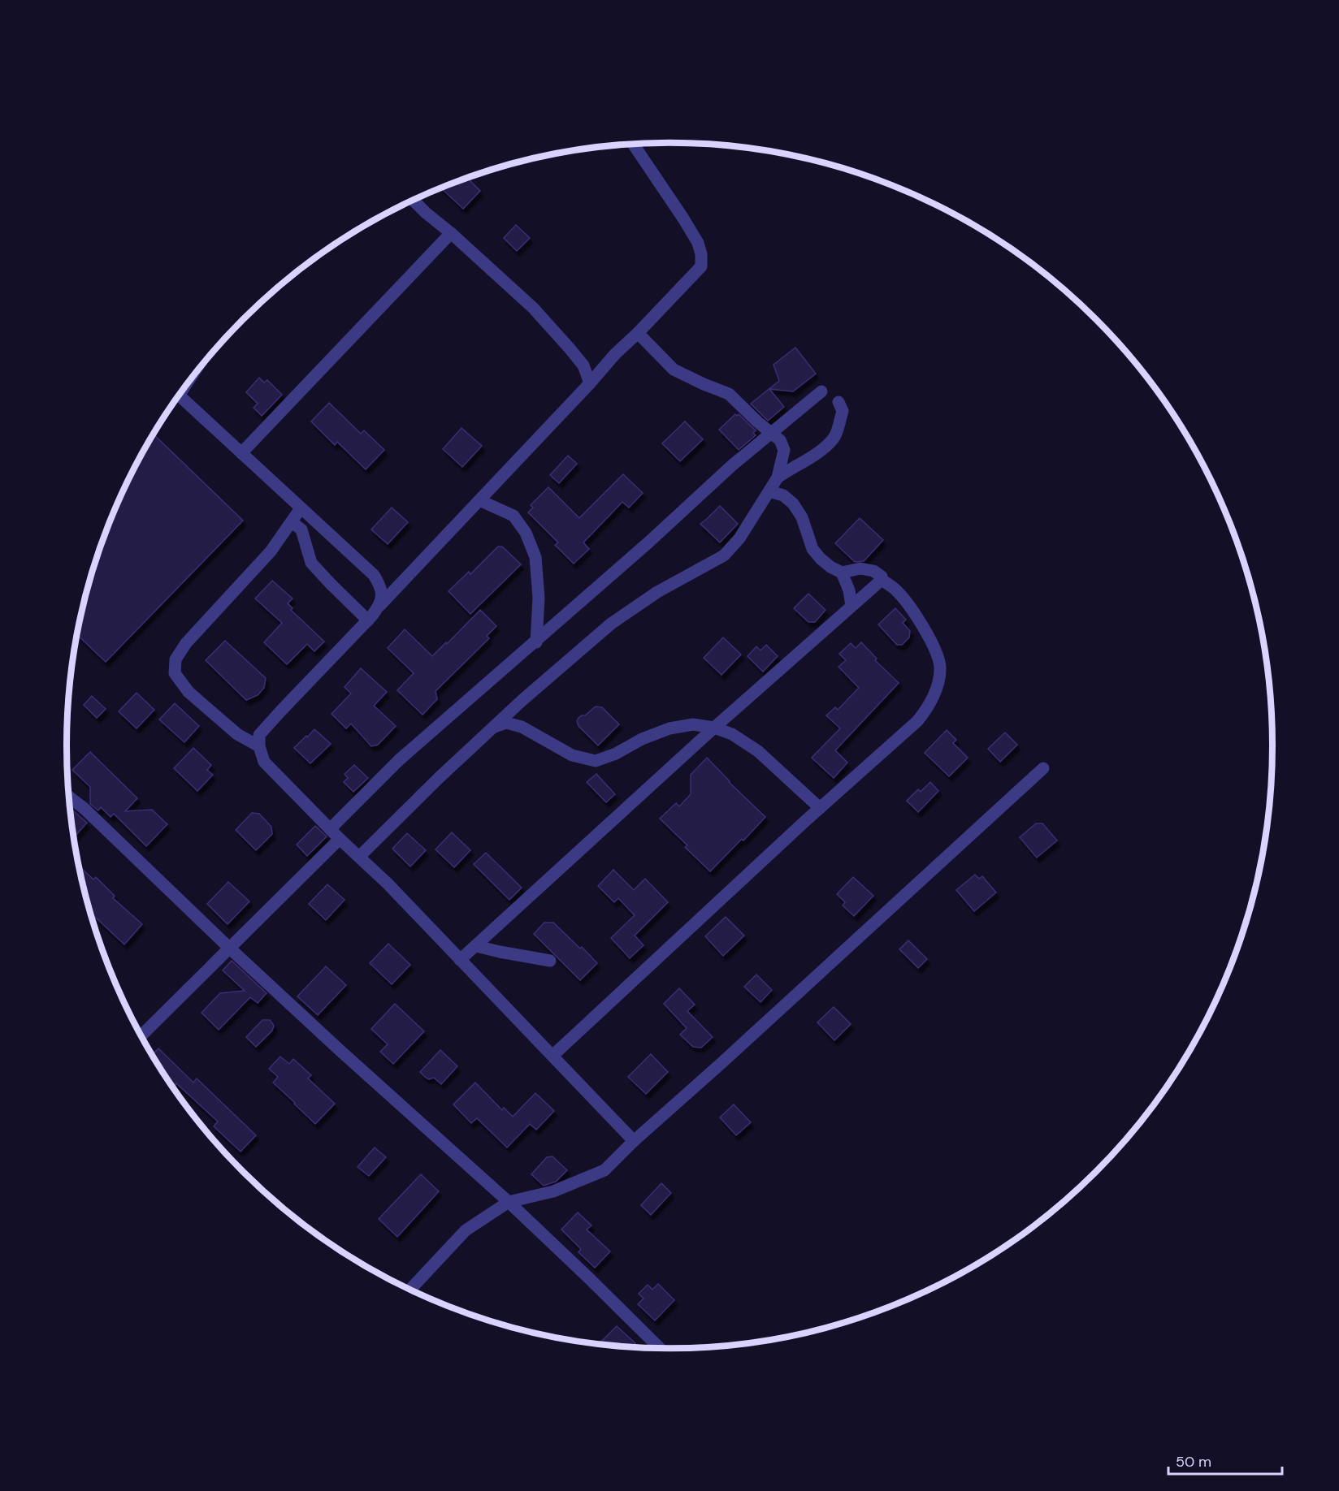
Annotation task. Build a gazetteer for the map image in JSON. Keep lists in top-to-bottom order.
{
  "scale_bar": "50 m"
}
